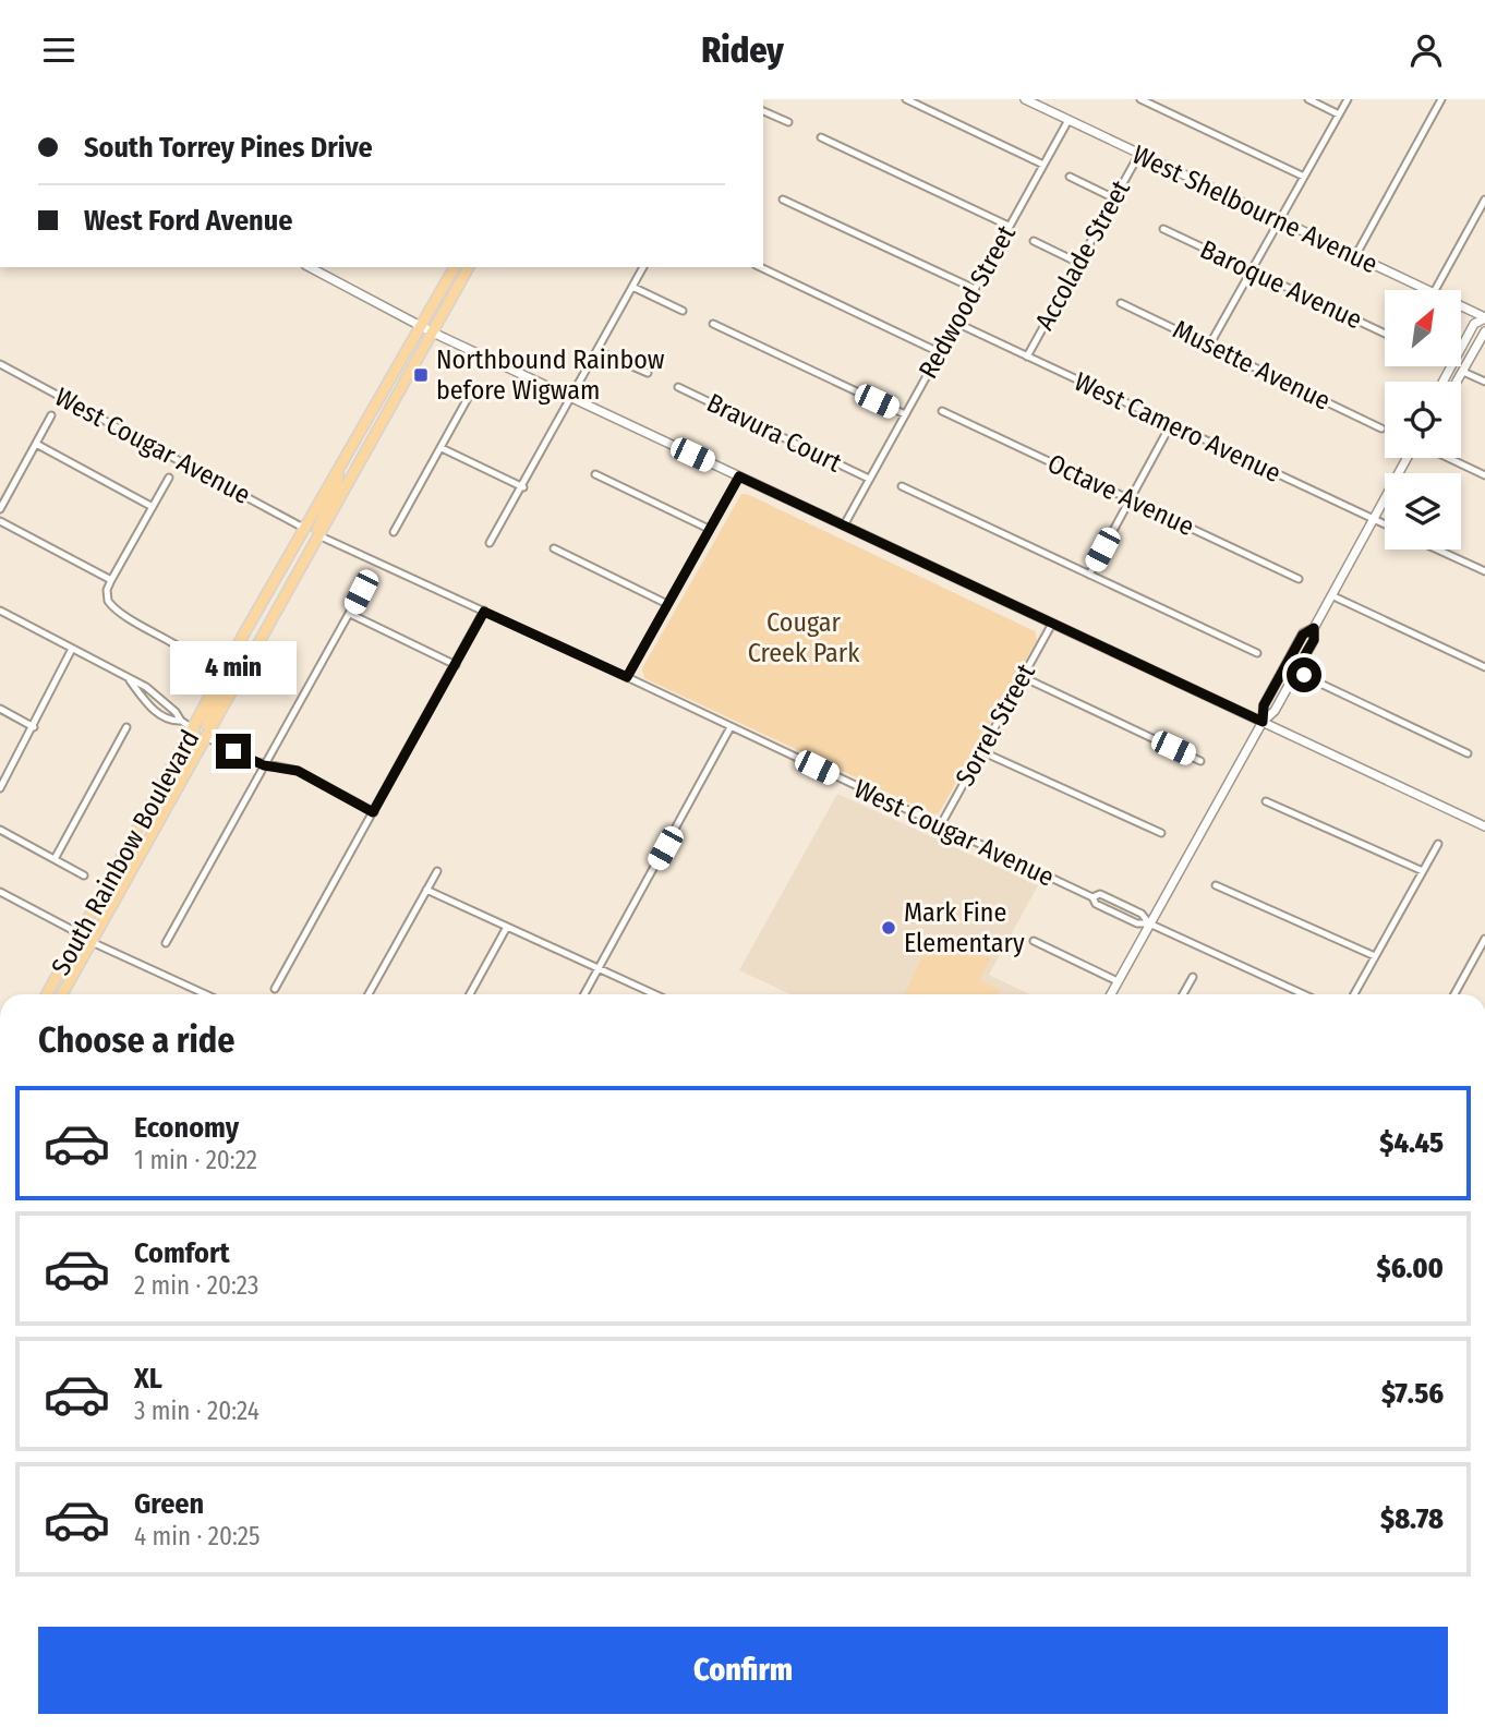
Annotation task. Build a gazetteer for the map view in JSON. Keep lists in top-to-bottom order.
{
  "streets": {
    "main road": ["South Rainbow Boulevard"],
    "street": [
      "West Shelbourne Avenue",
      "Accolade Street",
      "Baroque Avenue",
      "Redwood Street",
      "Musette Avenue",
      "West Camero Avenue",
      "Bravura Court",
      "West Cougar Avenue",
      "Octave Avenue",
      "Sorrel Street"
    ]
  },
  "crossings": [
    ["West Shelbourne Avenue", "Accolade Street"],
    ["West Shelbourne Avenue", "Redwood Street"],
    ["Accolade Street", "West Camero Avenue"],
    ["Redwood Street", "West Camero Avenue"],
    ["Redwood Street", "Bravura Court"],
    ["West Cougar Avenue", "Sorrel Street"],
    ["West Cougar Avenue", "South Rainbow Boulevard"]
  ],
  "parks": ["Cougar Creek Park"],
  "places": {
    "transit": ["Northbound Rainbow before Wigwam"],
    "other": ["Mark Fine Elementary"]
  },
  "north": "top right",
  "page": {
    "header": "Ridey",
    "banner": ["South Torrey Pines Drive", "West Ford Avenue"],
    "bubble": "4 min",
    "heading": "Choose a ride",
    "list": [
      {
        "name": "Economy",
        "note": "1 min · 20:22",
        "value": "$4.45"
      },
      {
        "name": "Comfort",
        "note": "2 min · 20:23",
        "value": "$6.00"
      },
      {
        "name": "XL",
        "note": "3 min · 20:24",
        "value": "$7.56"
      },
      {
        "name": "Green",
        "note": "4 min · 20:25",
        "value": "$8.78"
      }
    ],
    "buttons": "Confirm"
  }
}
